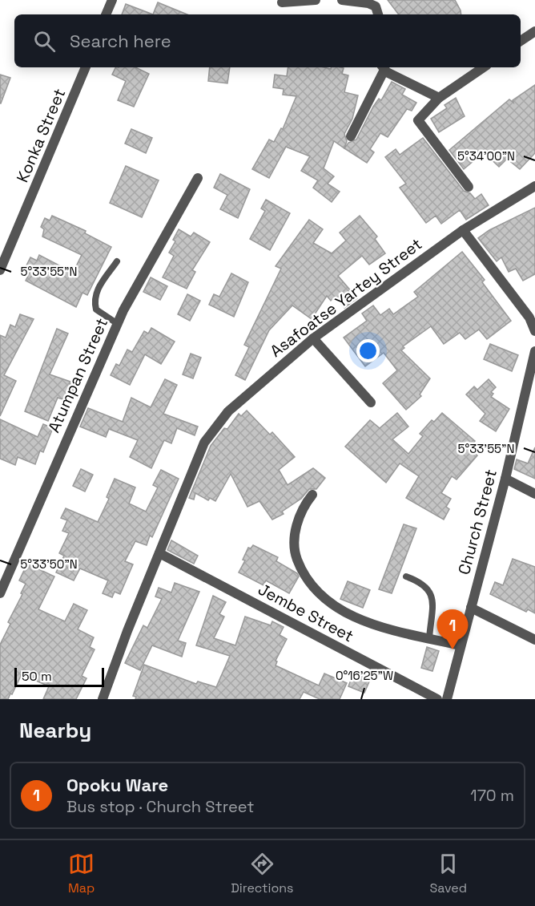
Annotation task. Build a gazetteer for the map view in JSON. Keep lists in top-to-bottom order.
{
  "streets": {
    "street": [
      "Konka Street",
      "Asafoatse Yartey Street",
      "Atumpan Street",
      "Church Street",
      "Jembe Street"
    ]
  },
  "crossings": [
    ["Asafoatse Yartey Street", "Jembe Street"]
  ],
  "scale_bar": "50 m",
  "page": {
    "search": "Search here",
    "pins": "1",
    "scale": "50 m",
    "heading": "Nearby",
    "list": [
      {
        "mark": "1",
        "name": "Opoku Ware",
        "note": "Bus stop · Church Street",
        "value": "170 m"
      }
    ],
    "nav": ["Map", "Directions", "Saved"]
  },
  "coordinates": [
    "5°34'00\"N",
    "5°33'55\"N",
    "5°33'50\"N",
    "0°16'25\"W"
  ]
}
